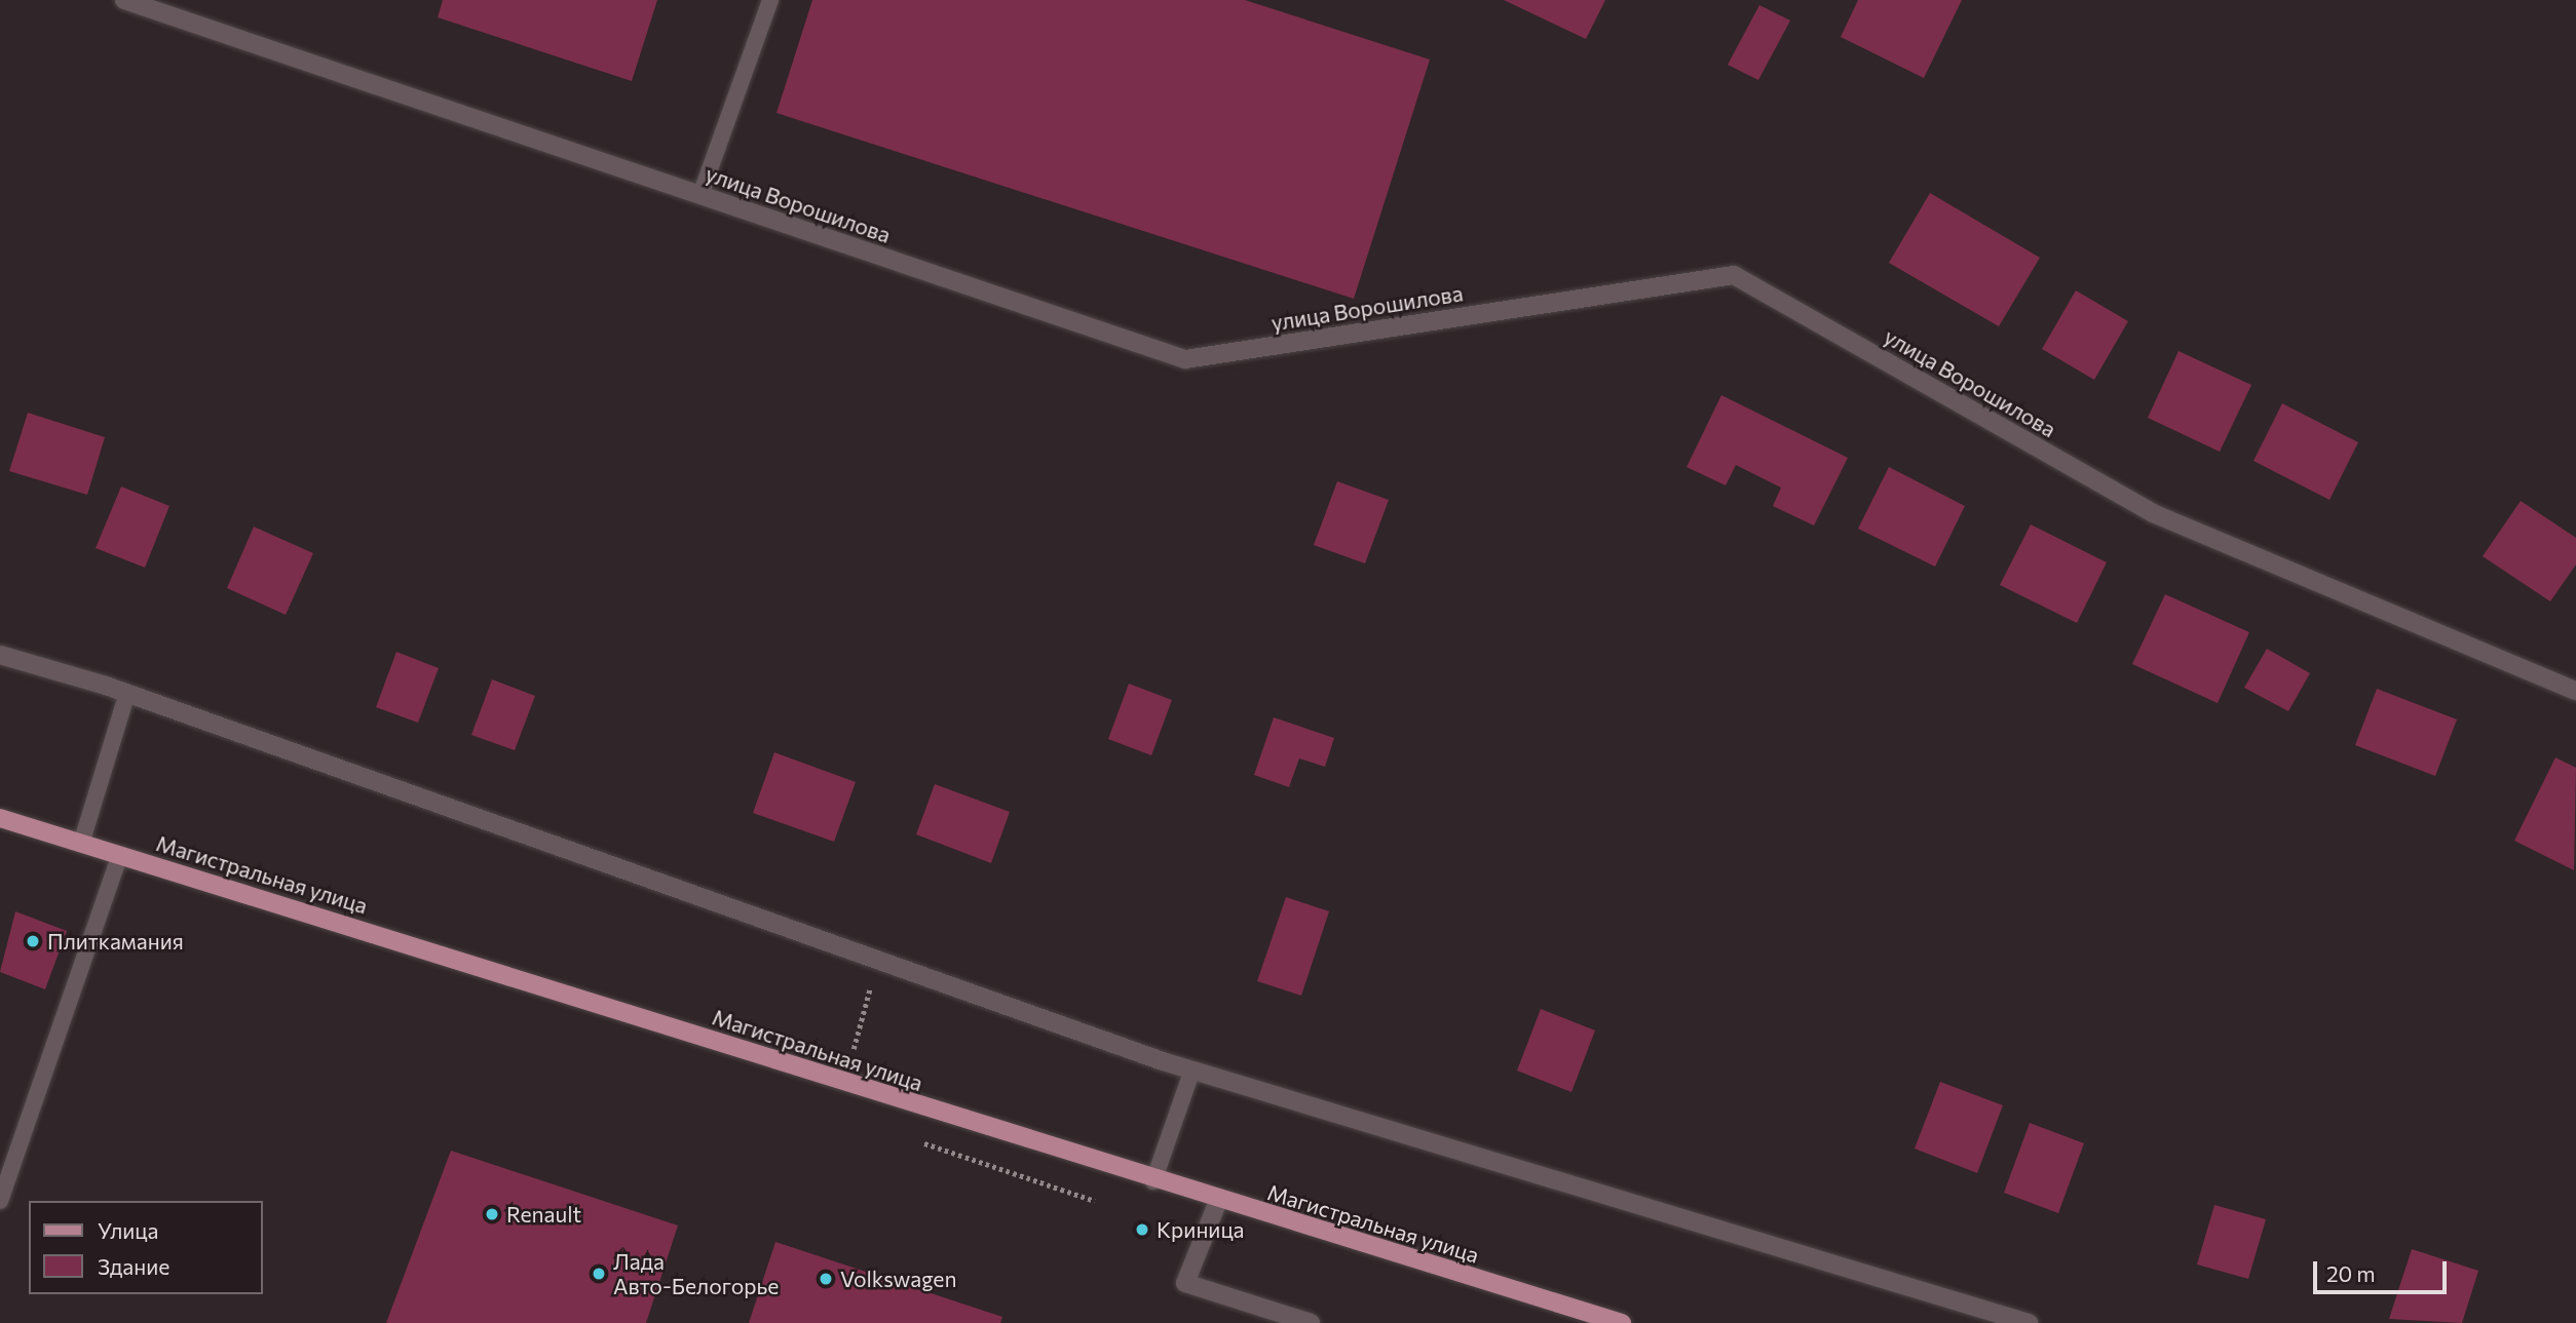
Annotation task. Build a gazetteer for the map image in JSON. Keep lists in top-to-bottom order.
{
  "streets": {
    "main road": ["Магистральная улица"],
    "street": ["улица Ворошилова"]
  },
  "places": [
    "Плиткамания",
    "Renault",
    "Криница",
    "Лада Авто-Белогорье",
    "Volkswagen"
  ],
  "legend": ["Улица", "Здание"],
  "scale_bar": "20 m"
}
